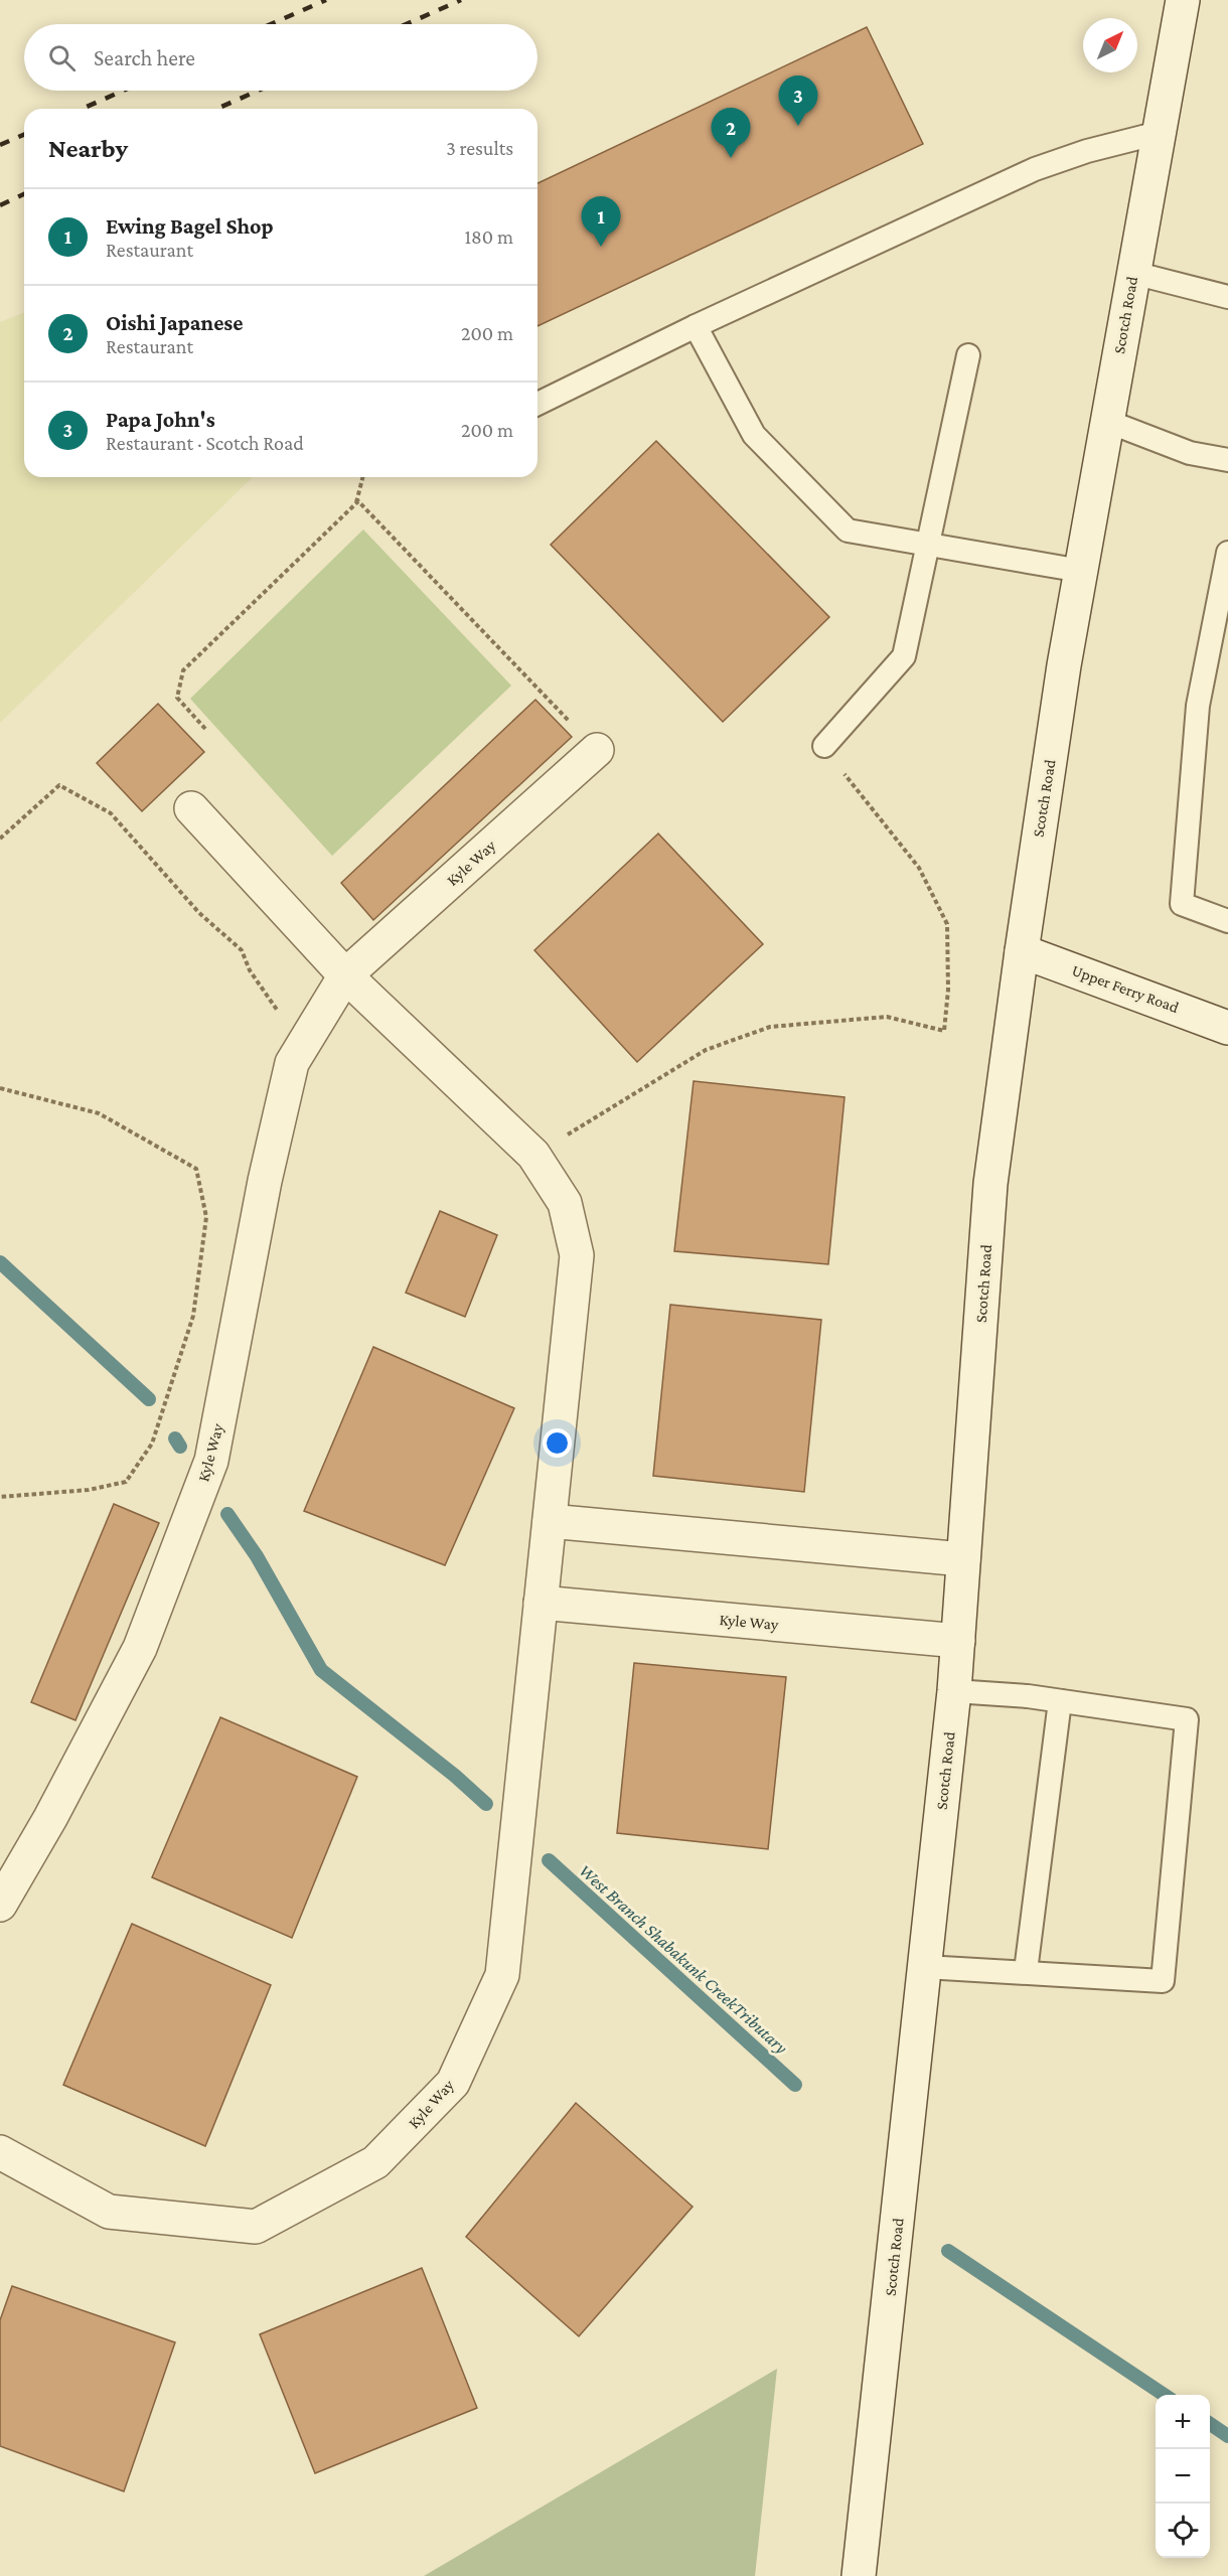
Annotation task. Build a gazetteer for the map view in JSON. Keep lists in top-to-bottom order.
{
  "streets": {
    "street": ["Scotch Road", "Kyle Way", "Upper Ferry Road"]
  },
  "crossings": [
    ["Scotch Road", "Kyle Way"],
    ["Scotch Road", "Upper Ferry Road"]
  ],
  "water": ["West Branch Shabakunk CreekTributary"],
  "north": "top right",
  "page": {
    "search": "Search here",
    "pins": ["3", "2", "1"],
    "heading": ["Nearby", "3 results"],
    "list": [
      {
        "mark": "1",
        "name": "Ewing Bagel Shop",
        "note": "Restaurant",
        "value": "180 m"
      },
      {
        "mark": "2",
        "name": "Oishi Japanese",
        "note": "Restaurant",
        "value": "200 m"
      },
      {
        "mark": "3",
        "name": "Papa John's",
        "note": "Restaurant · Scotch Road",
        "value": "200 m"
      }
    ],
    "map_buttons": ["+", "−"]
  }
}
